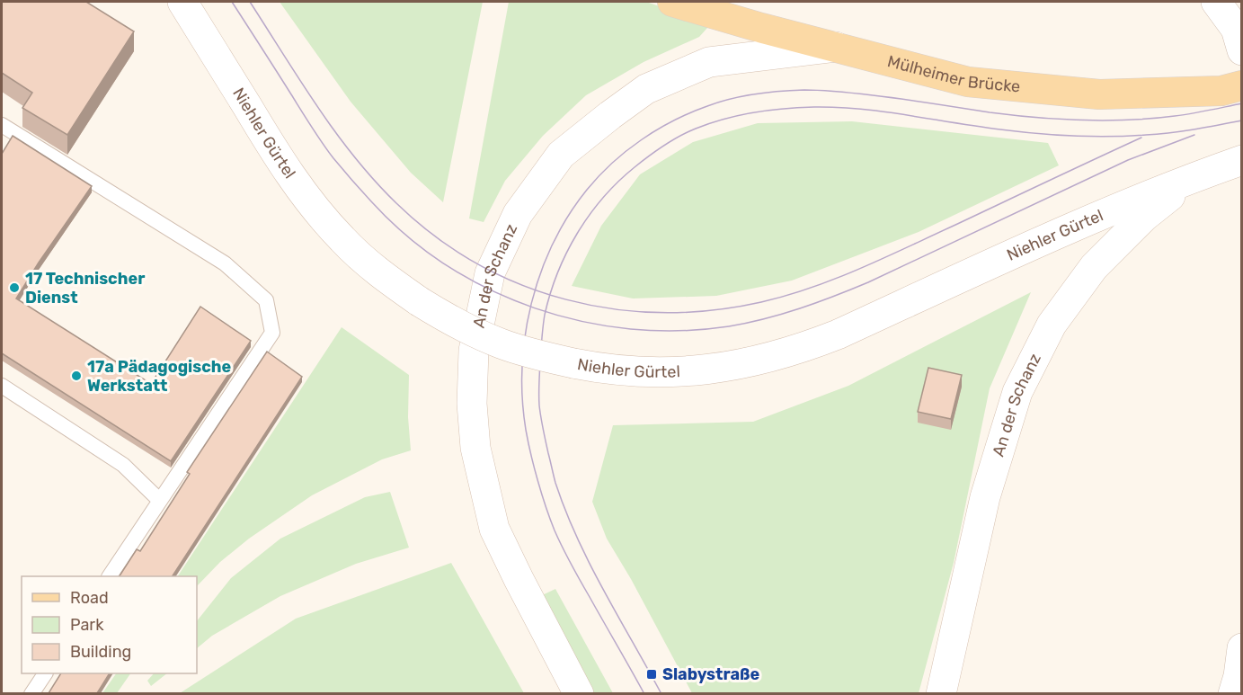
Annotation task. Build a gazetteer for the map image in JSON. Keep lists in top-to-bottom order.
{
  "streets": {
    "main road": ["Mülheimer Brücke", "Niehler Gürtel", "An der Schanz"]
  },
  "crossings": [
    ["Mülheimer Brücke", "An der Schanz"],
    ["Niehler Gürtel", "An der Schanz"]
  ],
  "places": {
    "other": ["17 Technischer Dienst", "17a Pädagogische Werkstatt"],
    "transit": ["Slabystraße"]
  },
  "legend": ["Road", "Park", "Building"]
}
